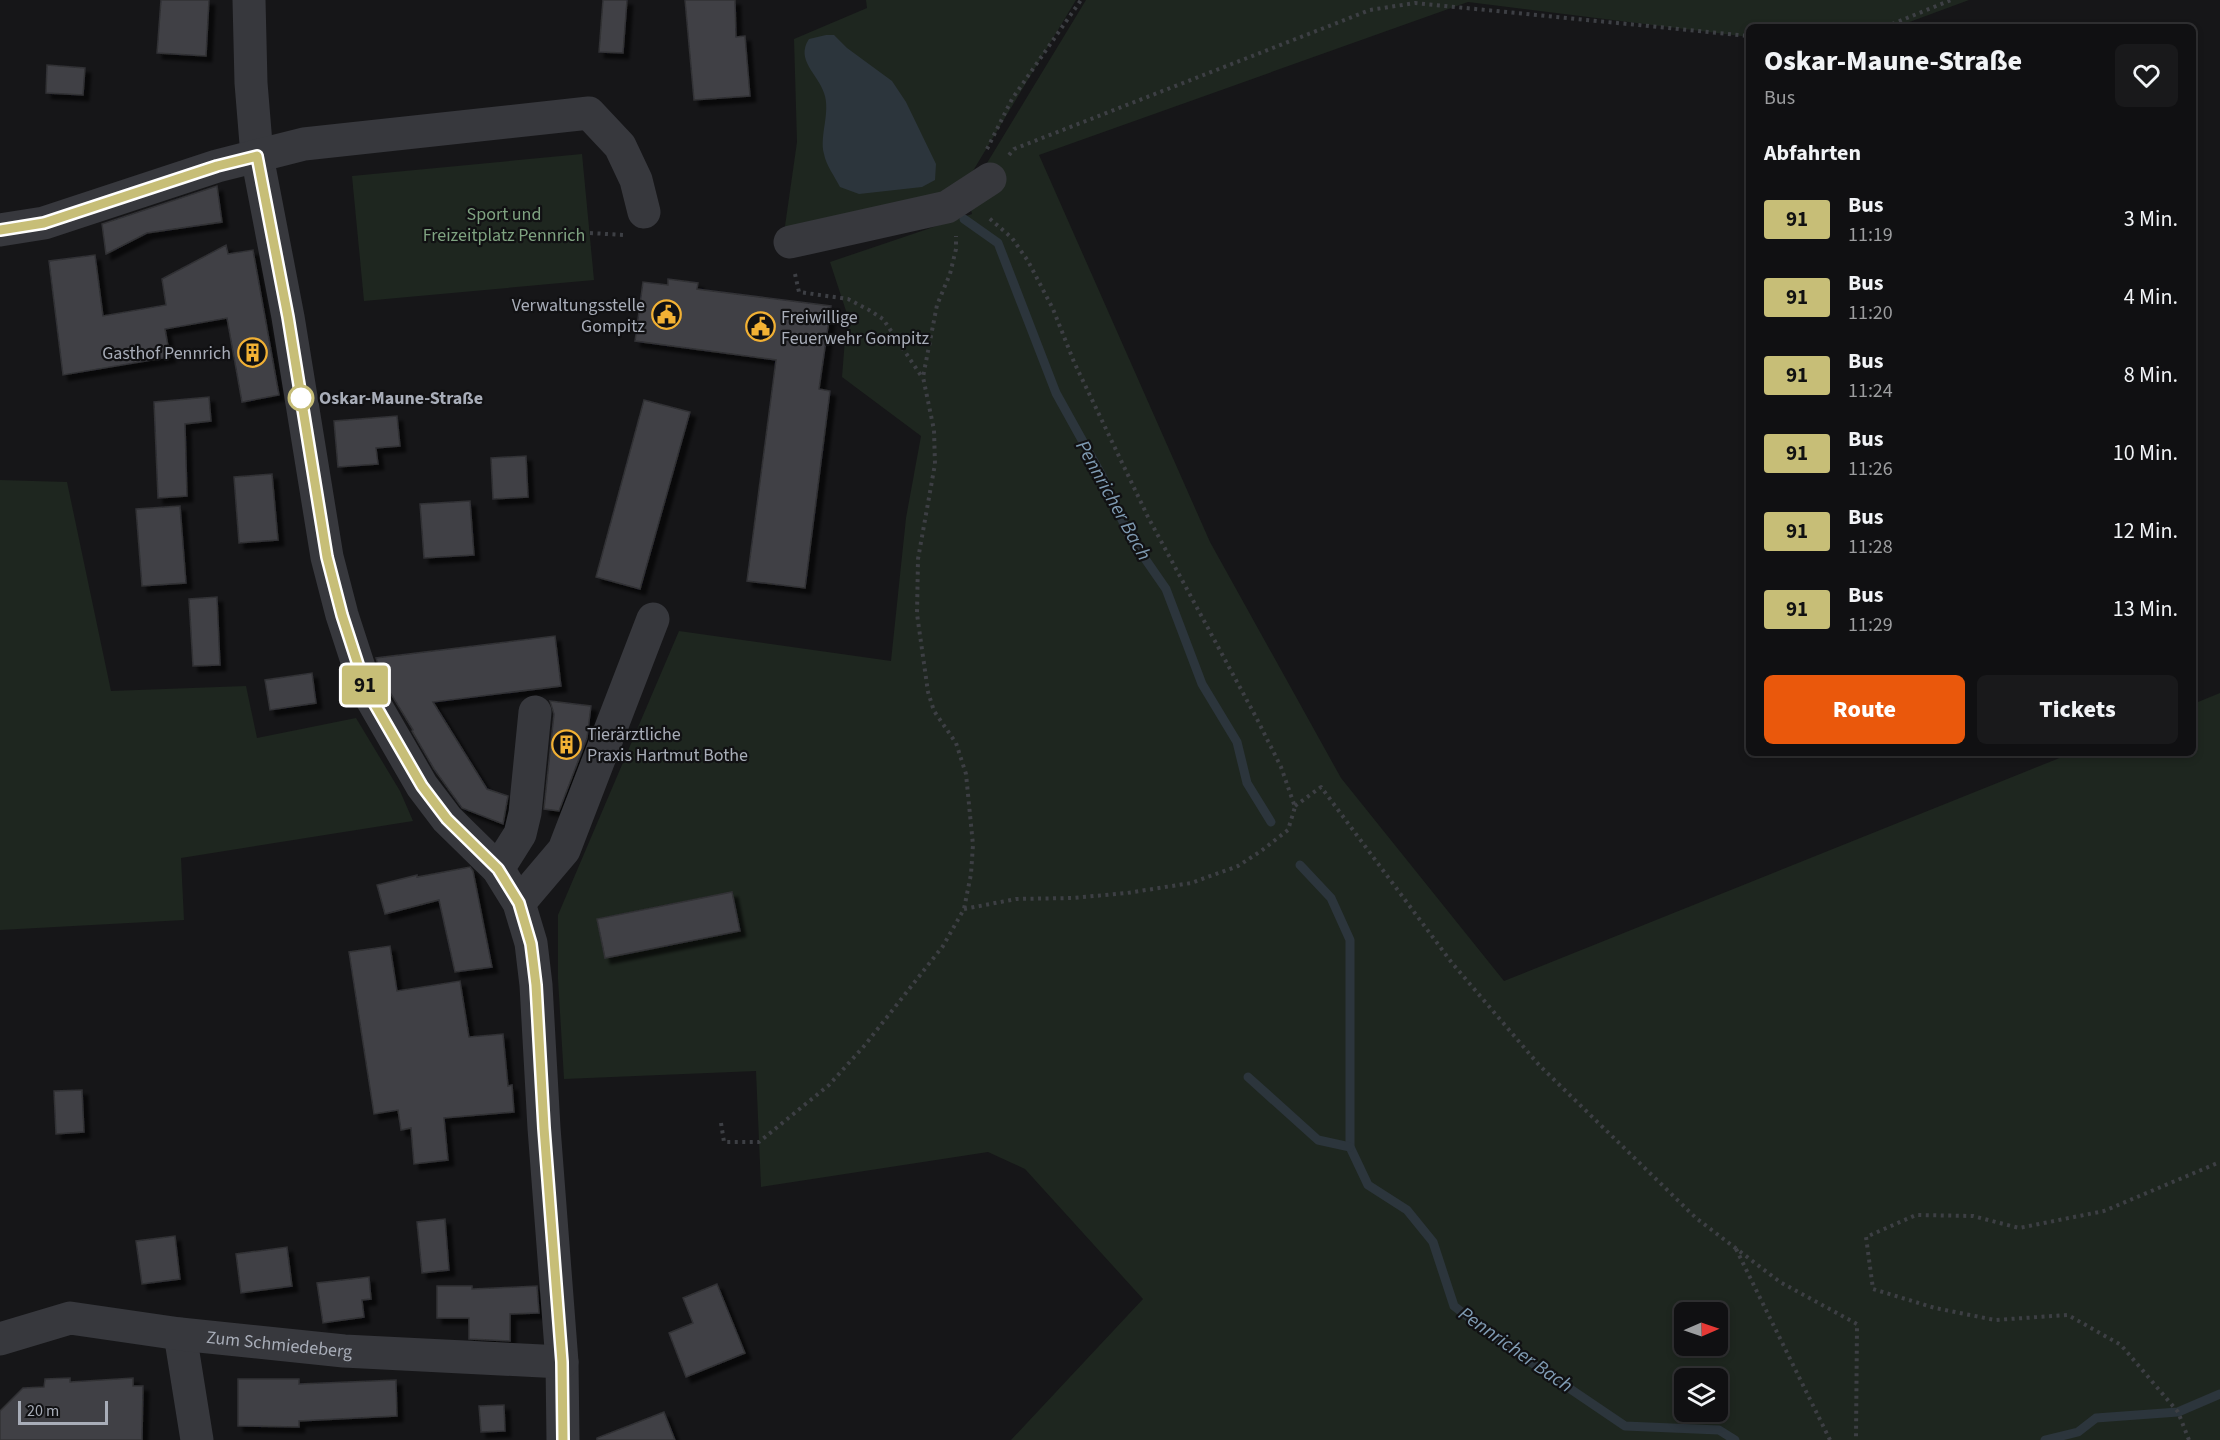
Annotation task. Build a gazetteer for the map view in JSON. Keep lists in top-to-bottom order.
{
  "streets": {
    "street": ["Zum Schmiedeberg"]
  },
  "water": ["Pennricher Bach"],
  "parks": ["Sport und Freizeitplatz Pennrich"],
  "places": {
    "public building": ["Verwaltungsstelle Gompitz", "Freiwillige Feuerwehr Gompitz"],
    "building": ["Gasthof Pennrich", "Tierärztliche Praxis Hartmut Bothe"],
    "other": ["Oskar-Maune-Straße"]
  },
  "lines": ["bus line 91"],
  "scale_bar": "20 m",
  "north": "right",
  "page": {
    "on_map": "91",
    "heading": [
      ["Oskar-Maune-Straße", "Bus"],
      "Abfahrten"
    ],
    "list": [
      {
        "mark": "91",
        "name": "Bus",
        "note": "11:19",
        "value": "3 Min."
      },
      {
        "mark": "91",
        "name": "Bus",
        "note": "11:20",
        "value": "4 Min."
      },
      {
        "mark": "91",
        "name": "Bus",
        "note": "11:24",
        "value": "8 Min."
      },
      {
        "mark": "91",
        "name": "Bus",
        "note": "11:26",
        "value": "10 Min."
      },
      {
        "mark": "91",
        "name": "Bus",
        "note": "11:28",
        "value": "12 Min."
      },
      {
        "mark": "91",
        "name": "Bus",
        "note": "11:29",
        "value": "13 Min."
      }
    ],
    "buttons": ["Route", "Tickets"],
    "scale": "20 m"
  }
}
